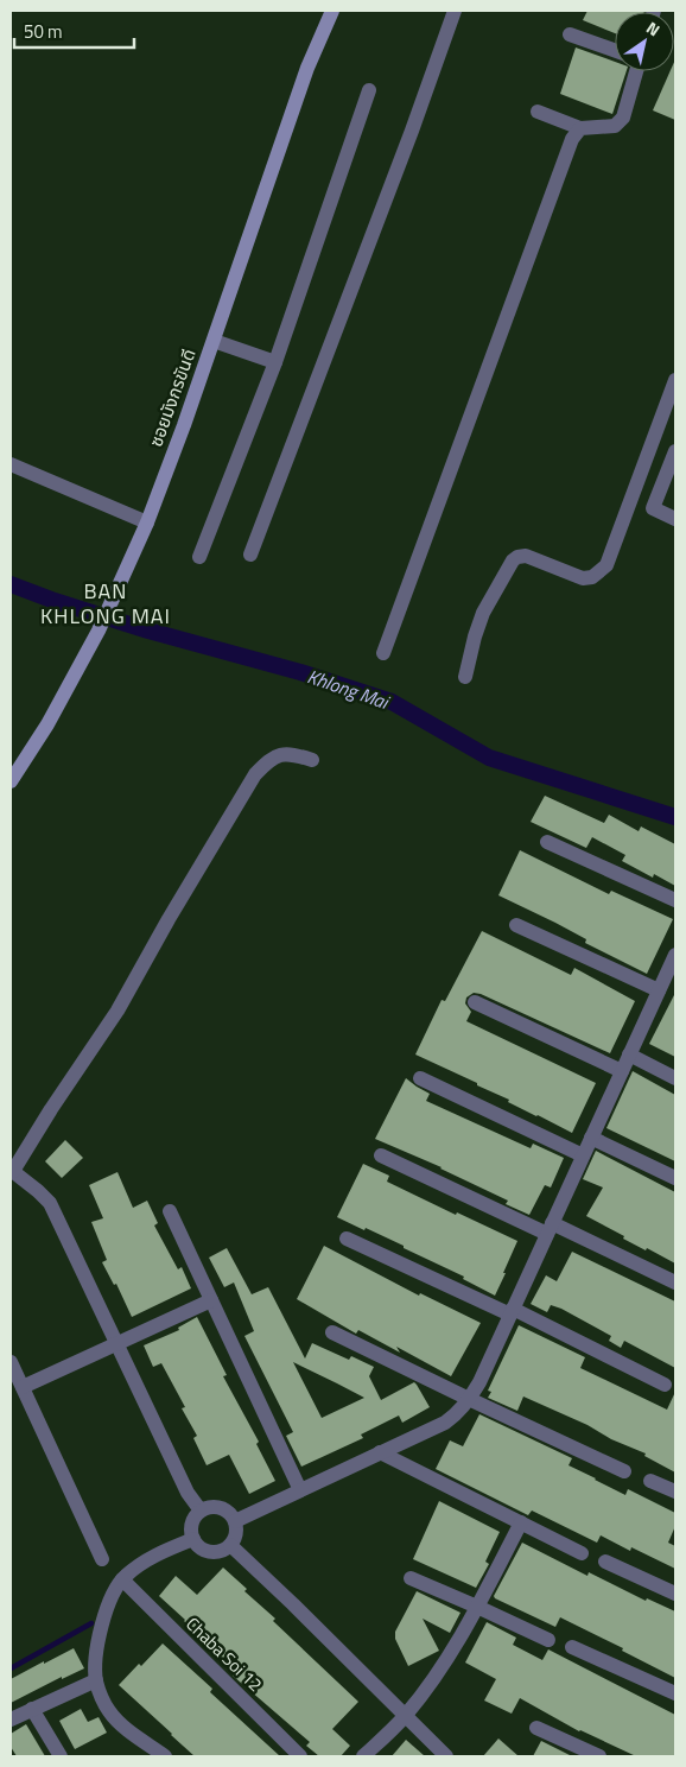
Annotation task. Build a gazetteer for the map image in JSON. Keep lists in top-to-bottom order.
{
  "streets": {
    "street": ["ซอยมังกรขันดี", "Chaba Soi 12"]
  },
  "districts": ["BAN KHLONG MAI"],
  "water": ["Khlong Mai"],
  "scale_bar": "50 m",
  "north": "top right"
}
